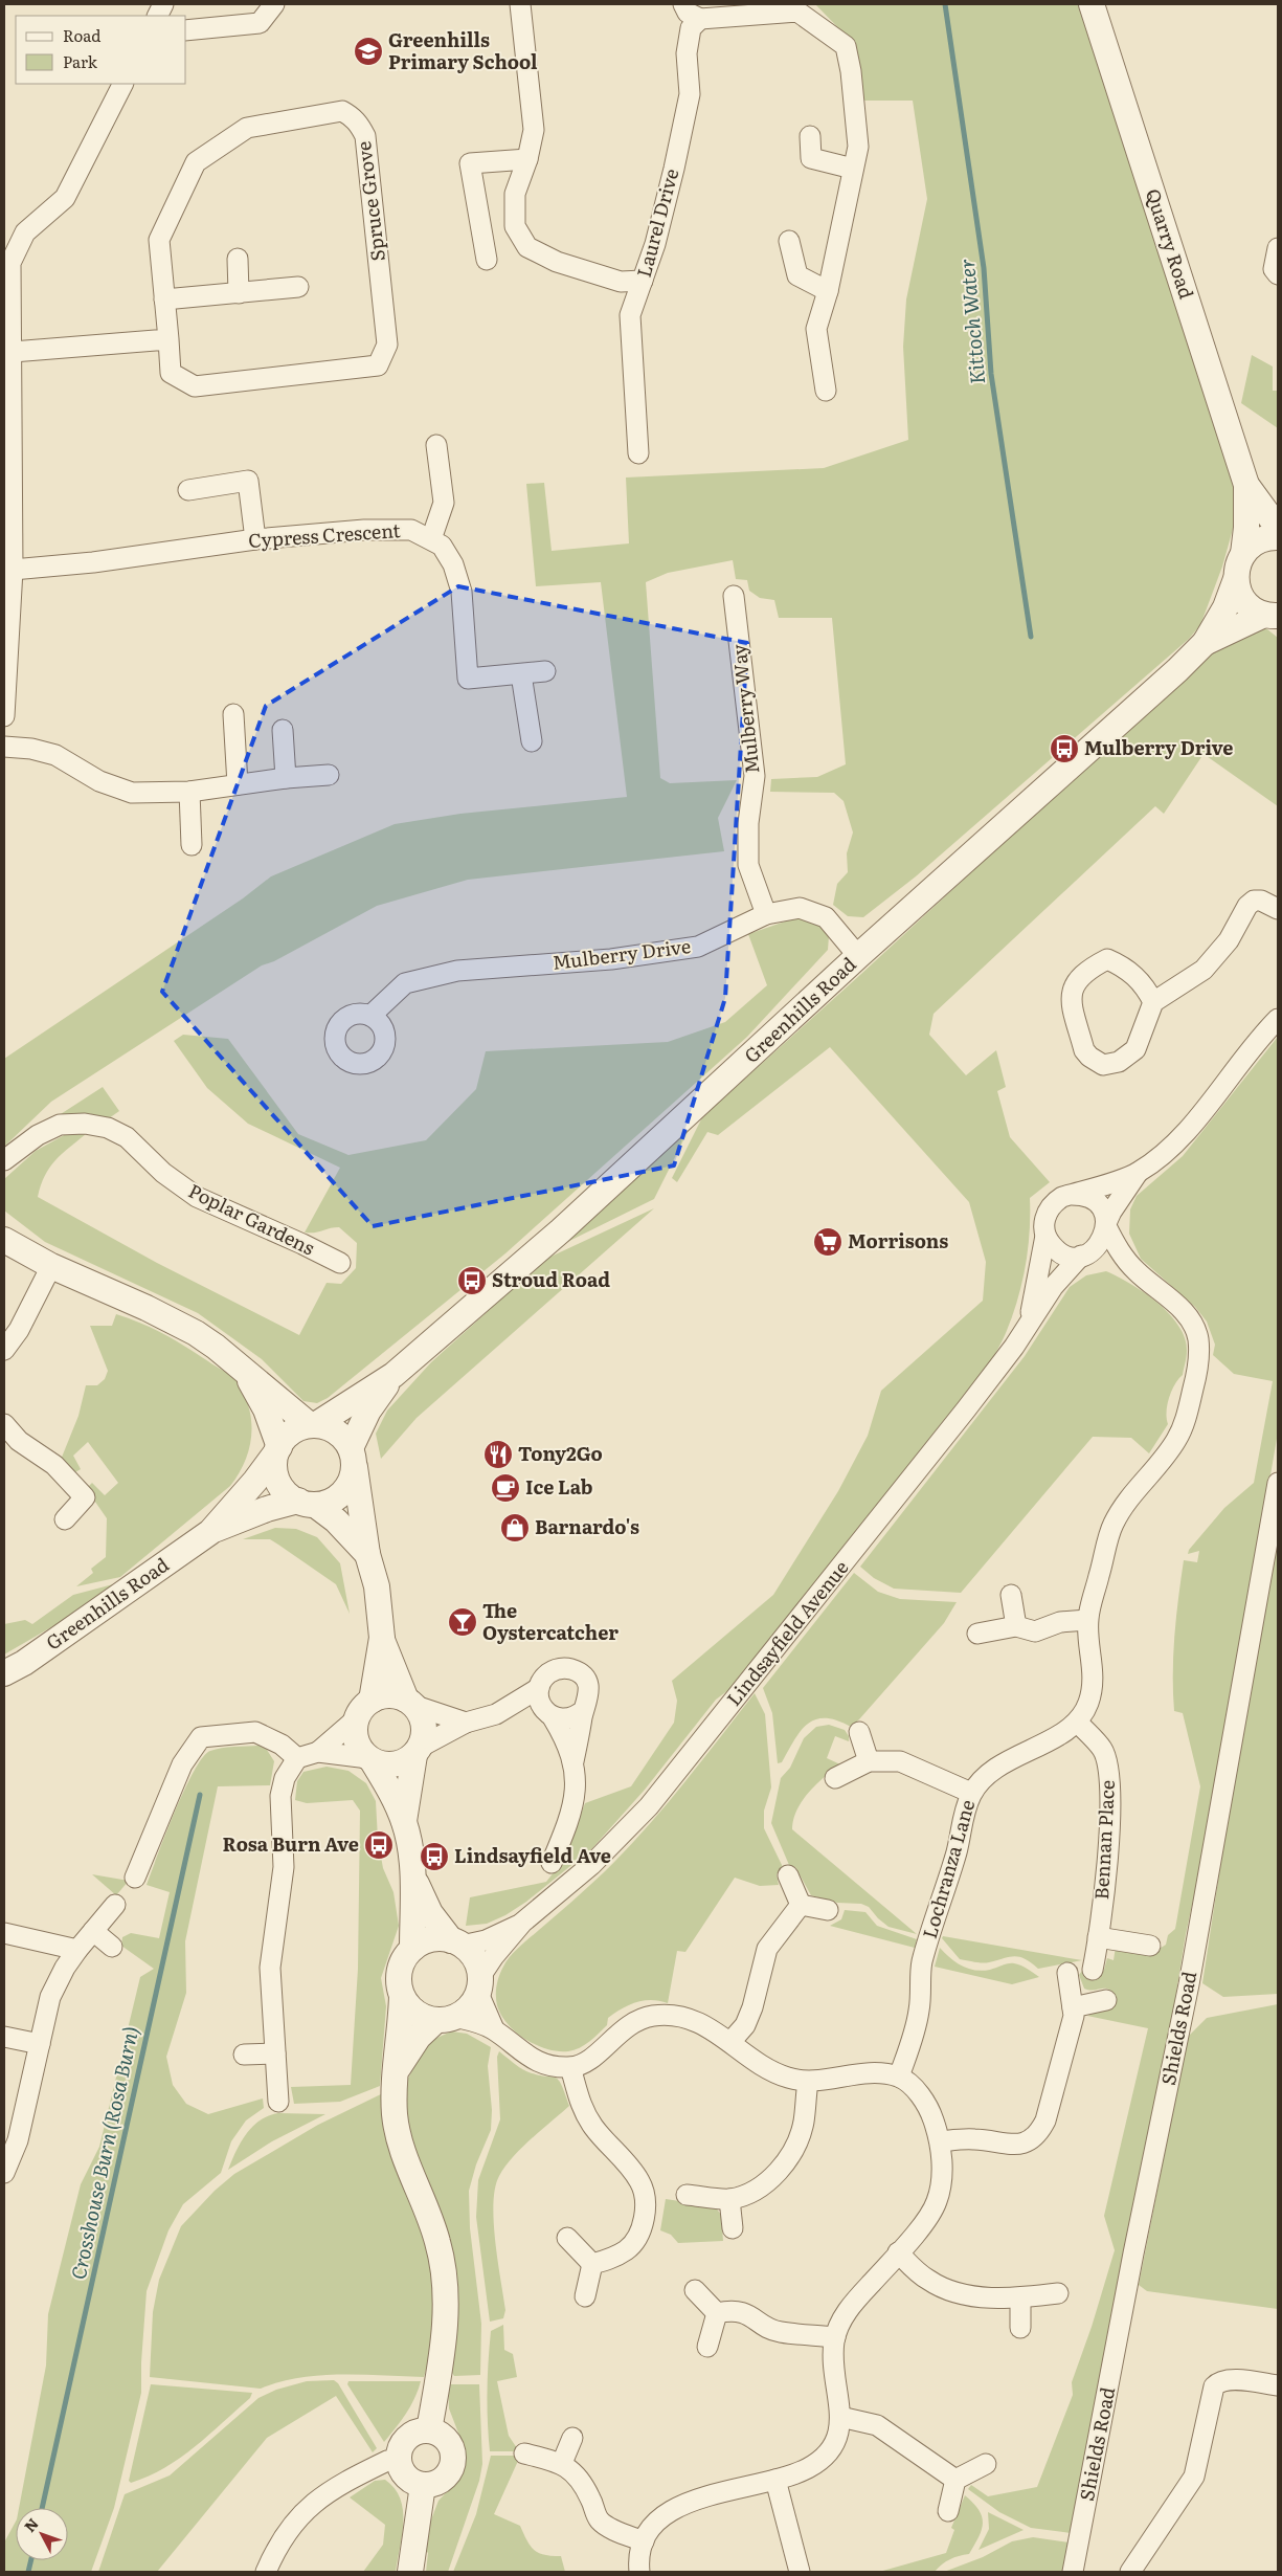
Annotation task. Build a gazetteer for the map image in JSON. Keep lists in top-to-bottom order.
{
  "streets": {
    "street": [
      "Spruce Grove",
      "Laurel Drive",
      "Quarry Road",
      "Cypress Crescent",
      "Mulberry Way",
      "Mulberry Drive",
      "Greenhills Road",
      "Poplar Gardens",
      "Lindsayfield Avenue",
      "Bennan Place",
      "Lochranza Lane",
      "Shields Road"
    ]
  },
  "crossings": [
    ["Quarry Road", "Greenhills Road"],
    ["Mulberry Way", "Mulberry Drive"],
    ["Mulberry Drive", "Greenhills Road"],
    ["Bennan Place", "Lochranza Lane"]
  ],
  "water": ["Kittoch Water", "Crosshouse Burn (Rosa Burn)"],
  "places": {
    "school or university": ["Greenhills Primary School"],
    "bus stop": [
      "Mulberry Drive",
      "Stroud Road",
      "Rosa Burn Ave",
      "Lindsayfield Ave"
    ],
    "supermarket": ["Morrisons"],
    "restaurant": ["Tony2Go"],
    "cafe": ["Ice Lab"],
    "shop": ["Barnardo's"],
    "bar": ["The Oystercatcher"]
  },
  "legend": ["Road", "Park"],
  "north": "top left"
}
